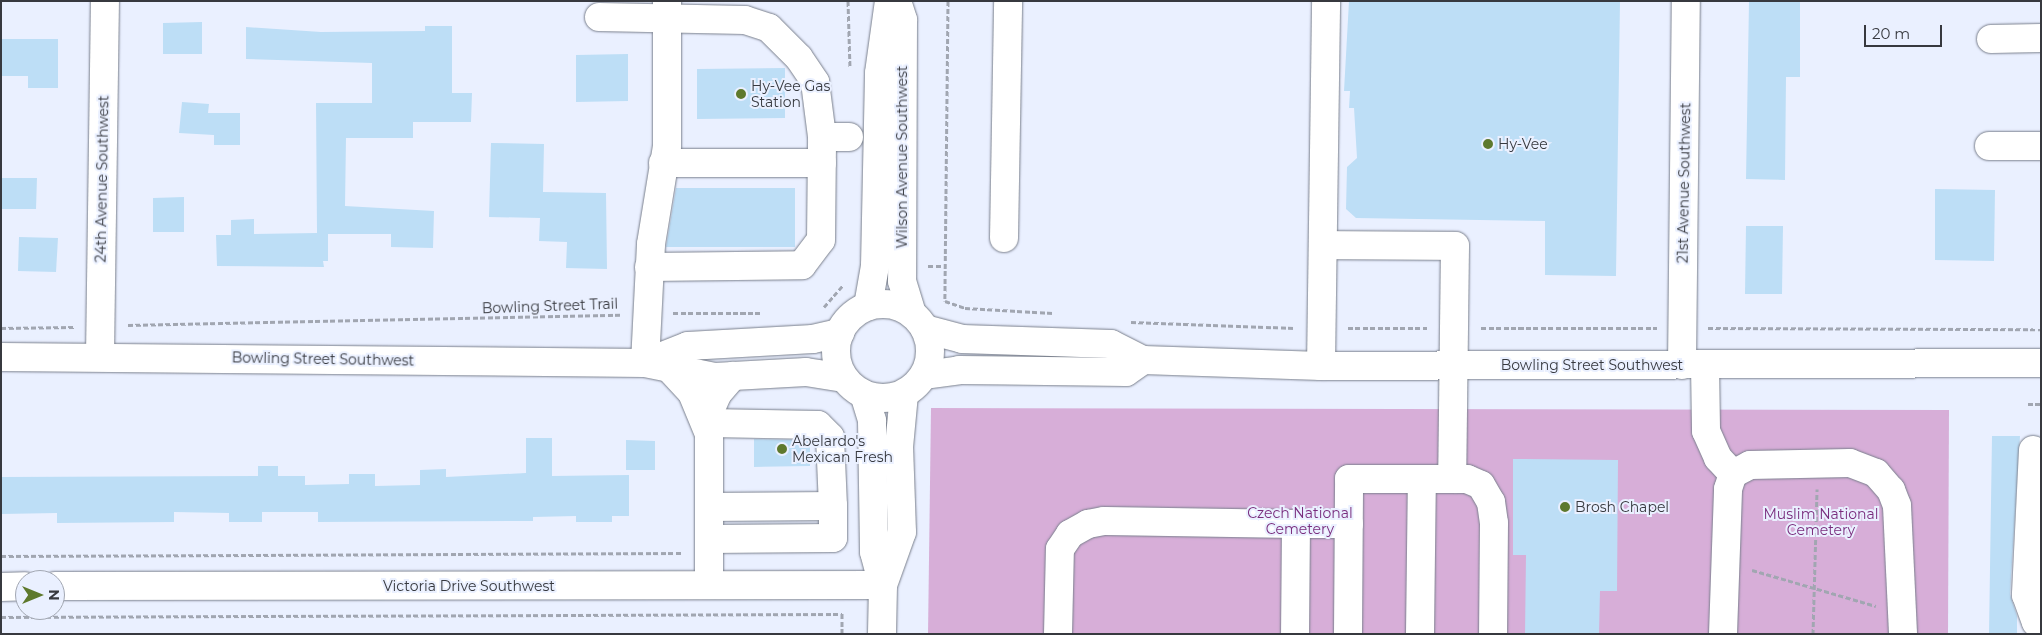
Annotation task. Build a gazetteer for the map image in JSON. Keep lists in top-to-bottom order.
{
  "streets": {
    "main road": [
      "Wilson Avenue Southwest",
      "24th Avenue Southwest",
      "21st Avenue Southwest",
      "Bowling Street Southwest",
      "Victoria Drive Southwest"
    ],
    "path": ["Bowling Street Trail"]
  },
  "crossings": [
    ["Wilson Avenue Southwest", "Bowling Street Southwest"],
    ["24th Avenue Southwest", "Bowling Street Southwest"],
    ["21st Avenue Southwest", "Bowling Street Southwest"]
  ],
  "parks": ["Czech National Cemetery", "Muslim National Cemetery"],
  "places": [
    "Hy-Vee Gas Station",
    "Hy-Vee",
    "Abelardo's Mexican Fresh",
    "Brosh Chapel"
  ],
  "scale_bar": "20 m",
  "north": "right"
}
